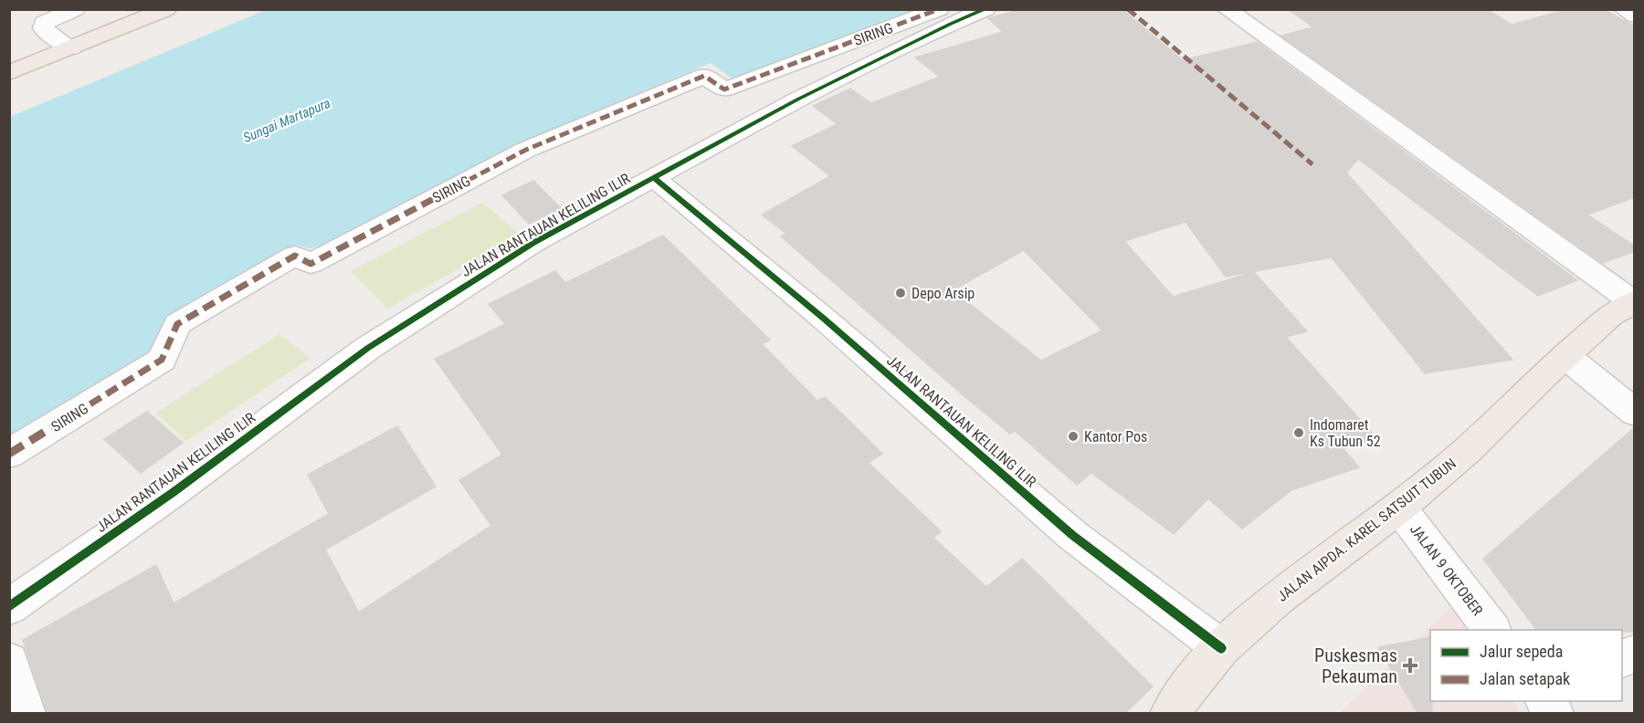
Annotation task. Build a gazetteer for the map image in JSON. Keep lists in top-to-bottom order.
{
  "streets": {
    "main road": ["JALAN AIPDA. KAREL SATSUIT TUBUN"],
    "street": ["SIRING", "JALAN RANTAUAN KELILING ILIR", "JALAN 9 OKTOBER"]
  },
  "crossings": [
    ["JALAN RANTAUAN KELILING ILIR", "JALAN AIPDA. KAREL SATSUIT TUBUN"],
    ["JALAN AIPDA. KAREL SATSUIT TUBUN", "JALAN 9 OKTOBER"]
  ],
  "water": ["Sungai Martapura"],
  "places": {
    "other": ["Depo Arsip", "Indomaret Ks Tubun 52", "Kantor Pos"],
    "health": ["Puskesmas Pekauman"]
  },
  "legend": ["Jalur sepeda", "Jalan setapak"]
}
